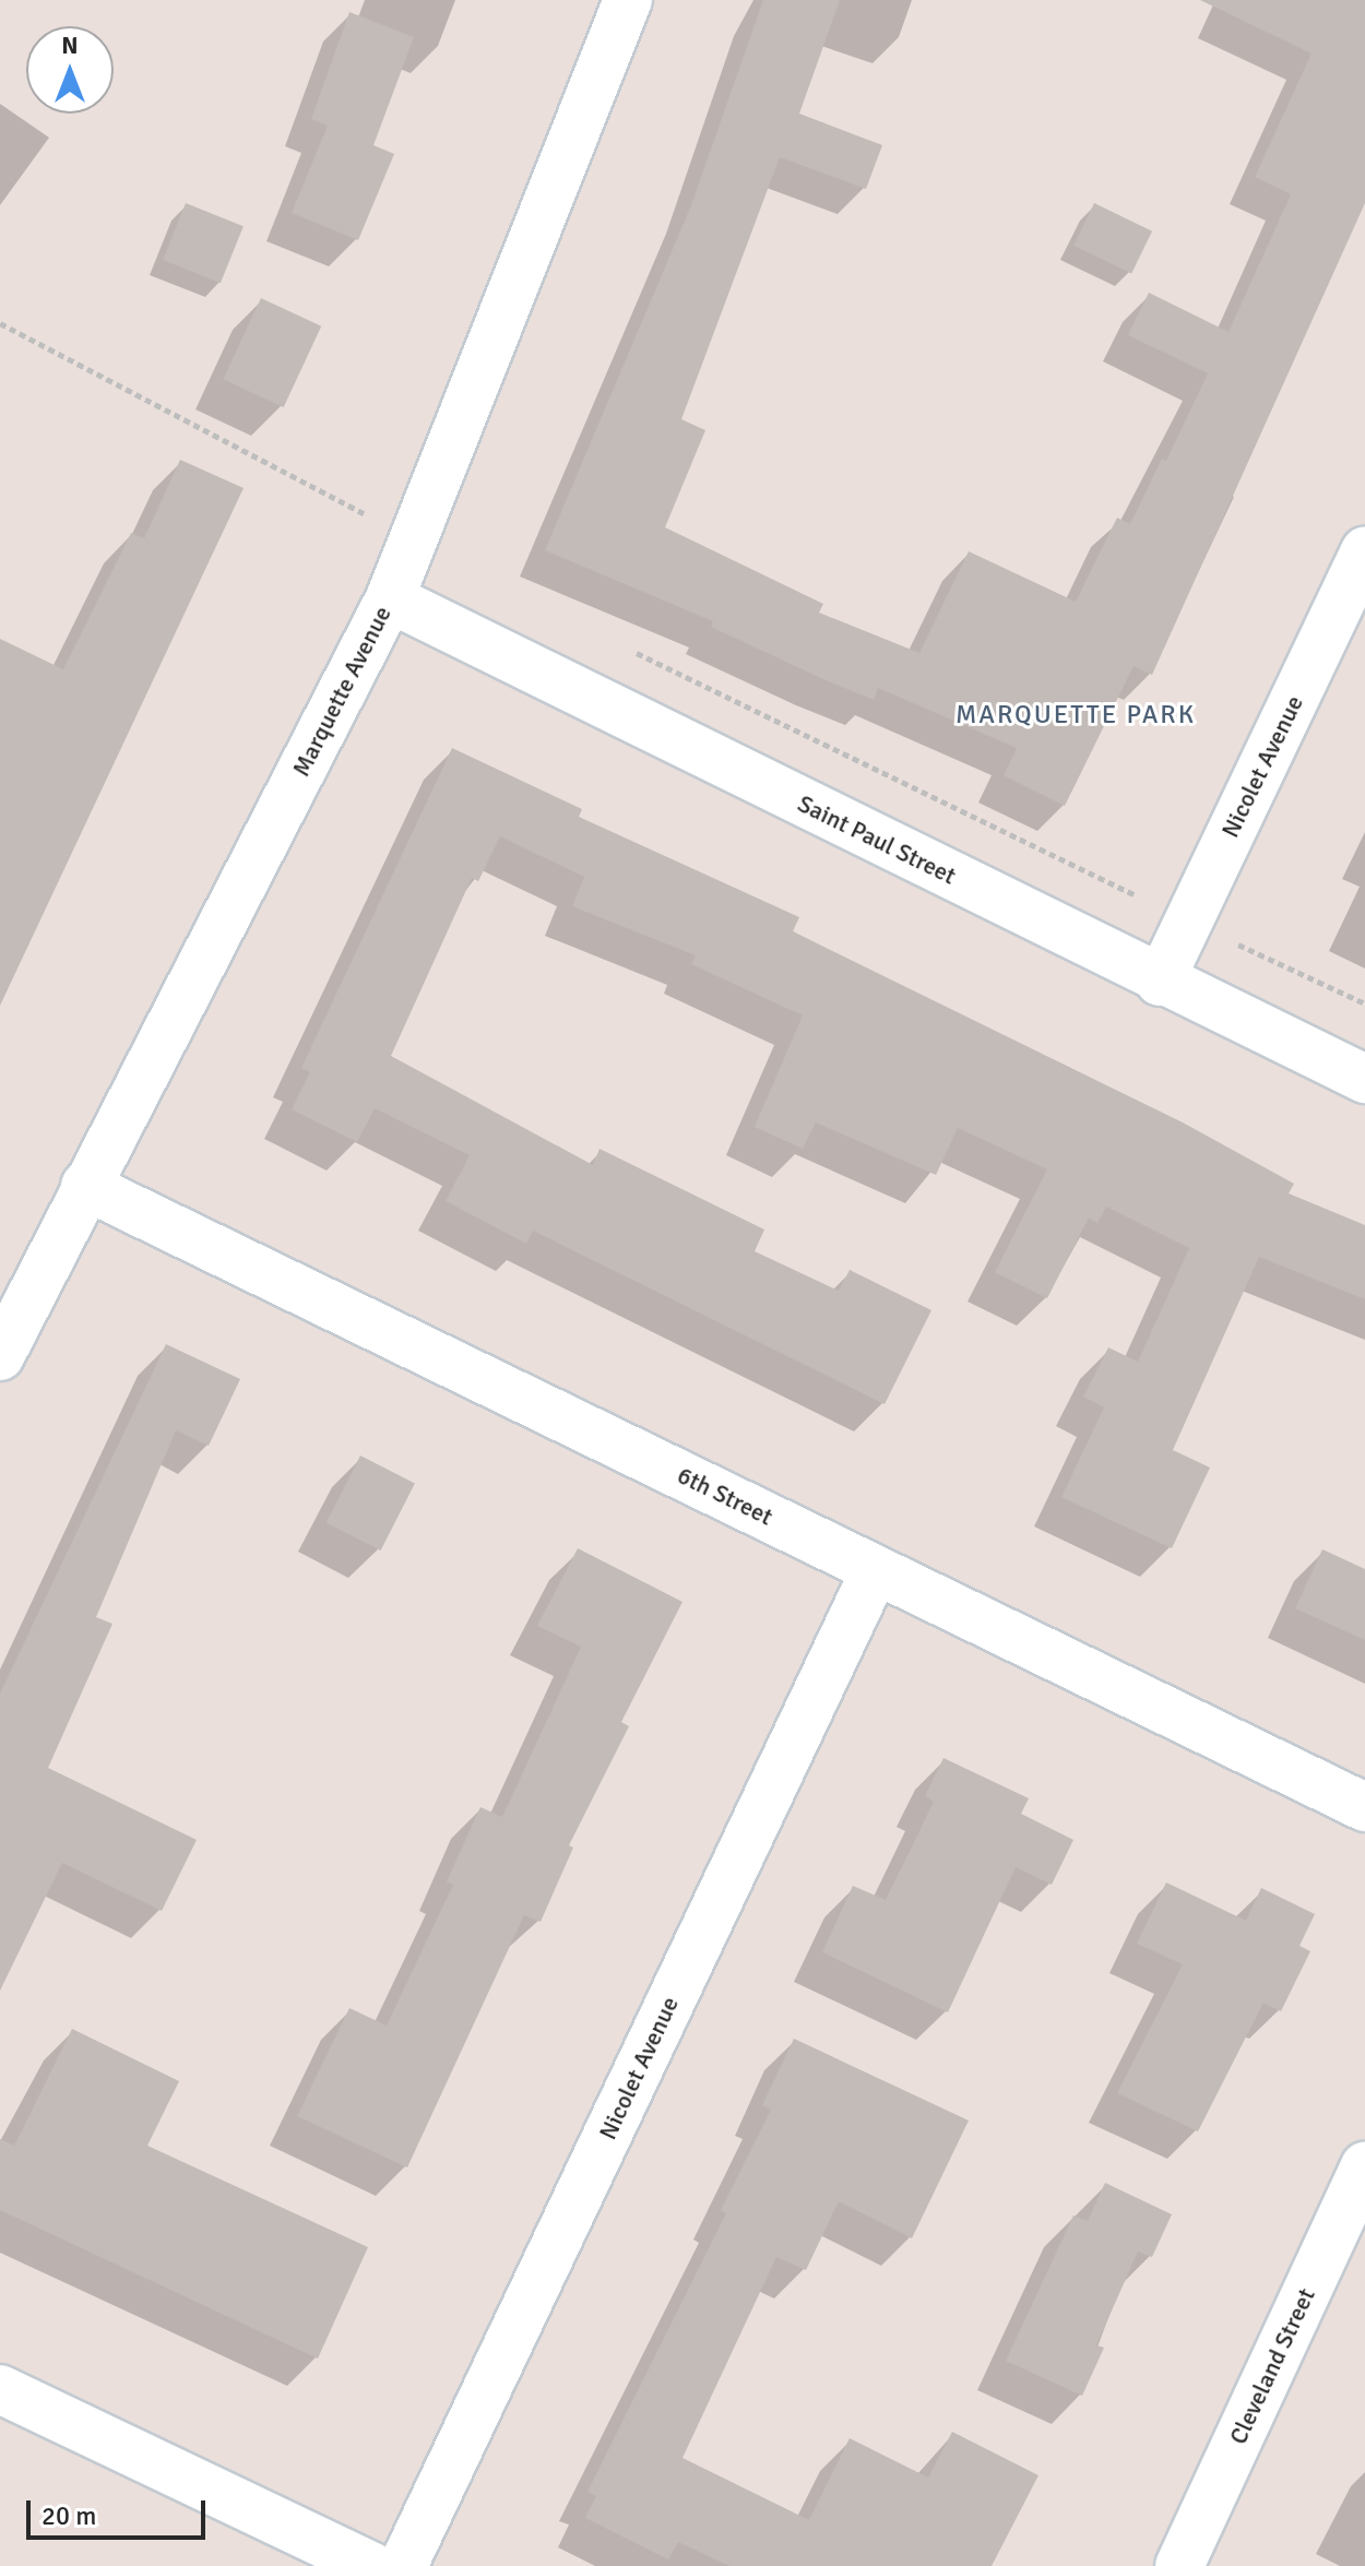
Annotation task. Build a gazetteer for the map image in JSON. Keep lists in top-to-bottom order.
{
  "streets": {
    "street": [
      "Marquette Avenue",
      "Nicolet Avenue",
      "Saint Paul Street",
      "6th Street",
      "Cleveland Street"
    ]
  },
  "crossings": [
    ["Marquette Avenue", "Saint Paul Street"],
    ["Marquette Avenue", "6th Street"],
    ["Nicolet Avenue", "Saint Paul Street"],
    ["Nicolet Avenue", "6th Street"]
  ],
  "districts": ["MARQUETTE PARK"],
  "scale_bar": "20 m",
  "north": "top"
}
